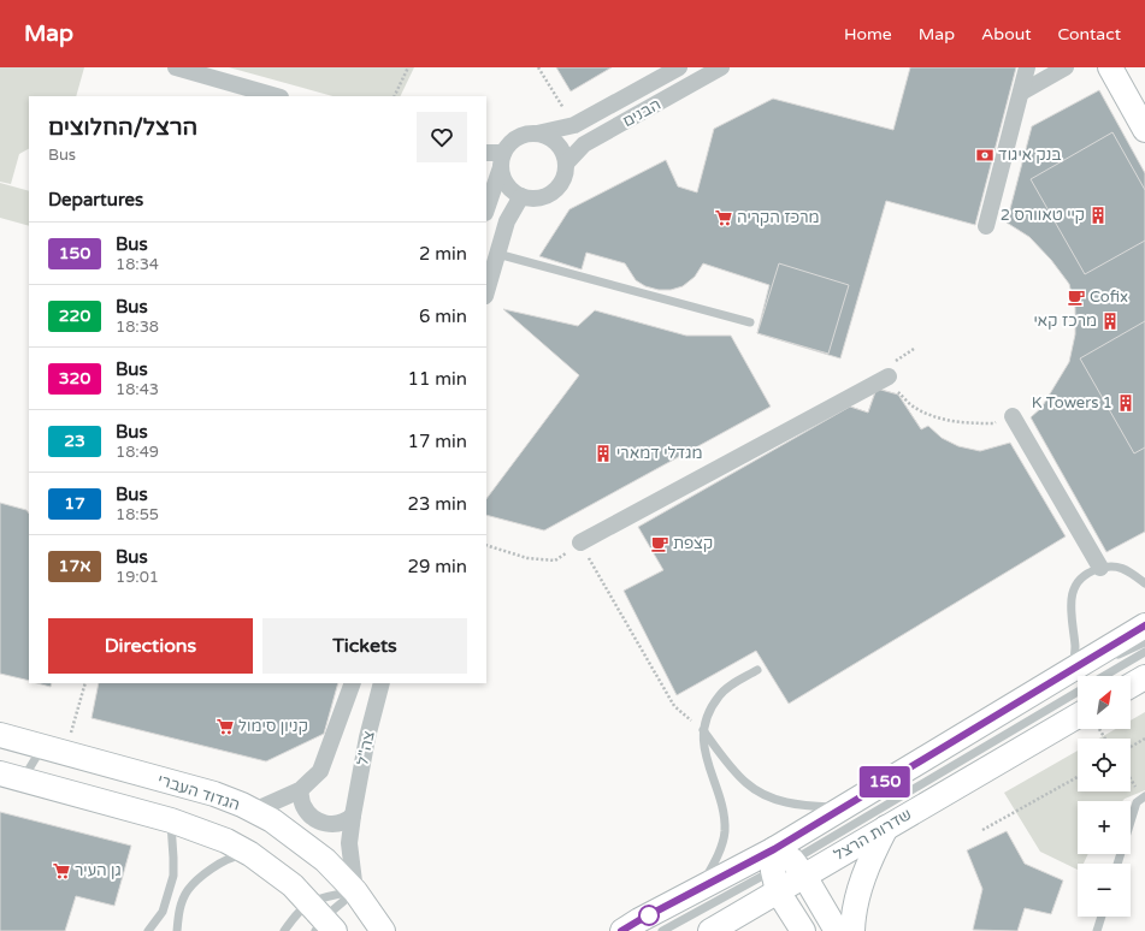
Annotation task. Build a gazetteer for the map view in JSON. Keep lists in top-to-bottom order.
{
  "streets": {
    "main road": ["הגדוד העברי", "שדרות הרצל"],
    "street": ["הבנים", "צה\"ל"]
  },
  "crossings": [
    ["צה\"ל", "הגדוד העברי"]
  ],
  "places": {
    "bank": ["בנק איגוד"],
    "building": [
      "קיי טאוורס 2",
      "מרכז קאי",
      "K Towers 1",
      "מגדלי דמארי"
    ],
    "supermarket": ["מרכז הקריה", "קניון סימול", "גן העיר"],
    "cafe": ["Cofix", "קצפת"]
  },
  "lines": ["bus line 150"],
  "north": "top right",
  "page": {
    "header": "Map",
    "nav": [
      "Home",
      "Map",
      "About",
      "Contact"
    ],
    "on_map": "150",
    "heading": [
      ["הרצל/החלוצים", "Bus"],
      "Departures"
    ],
    "list": [
      {
        "mark": "150",
        "name": "Bus",
        "note": "18:34",
        "value": "2 min"
      },
      {
        "mark": "220",
        "name": "Bus",
        "note": "18:38",
        "value": "6 min"
      },
      {
        "mark": "320",
        "name": "Bus",
        "note": "18:43",
        "value": "11 min"
      },
      {
        "mark": "23",
        "name": "Bus",
        "note": "18:49",
        "value": "17 min"
      },
      {
        "mark": "17",
        "name": "Bus",
        "note": "18:55",
        "value": "23 min"
      },
      {
        "mark": "17א",
        "name": "Bus",
        "note": "19:01",
        "value": "29 min"
      }
    ],
    "buttons": ["Directions", "Tickets"],
    "map_buttons": ["+", "−"]
  }
}
